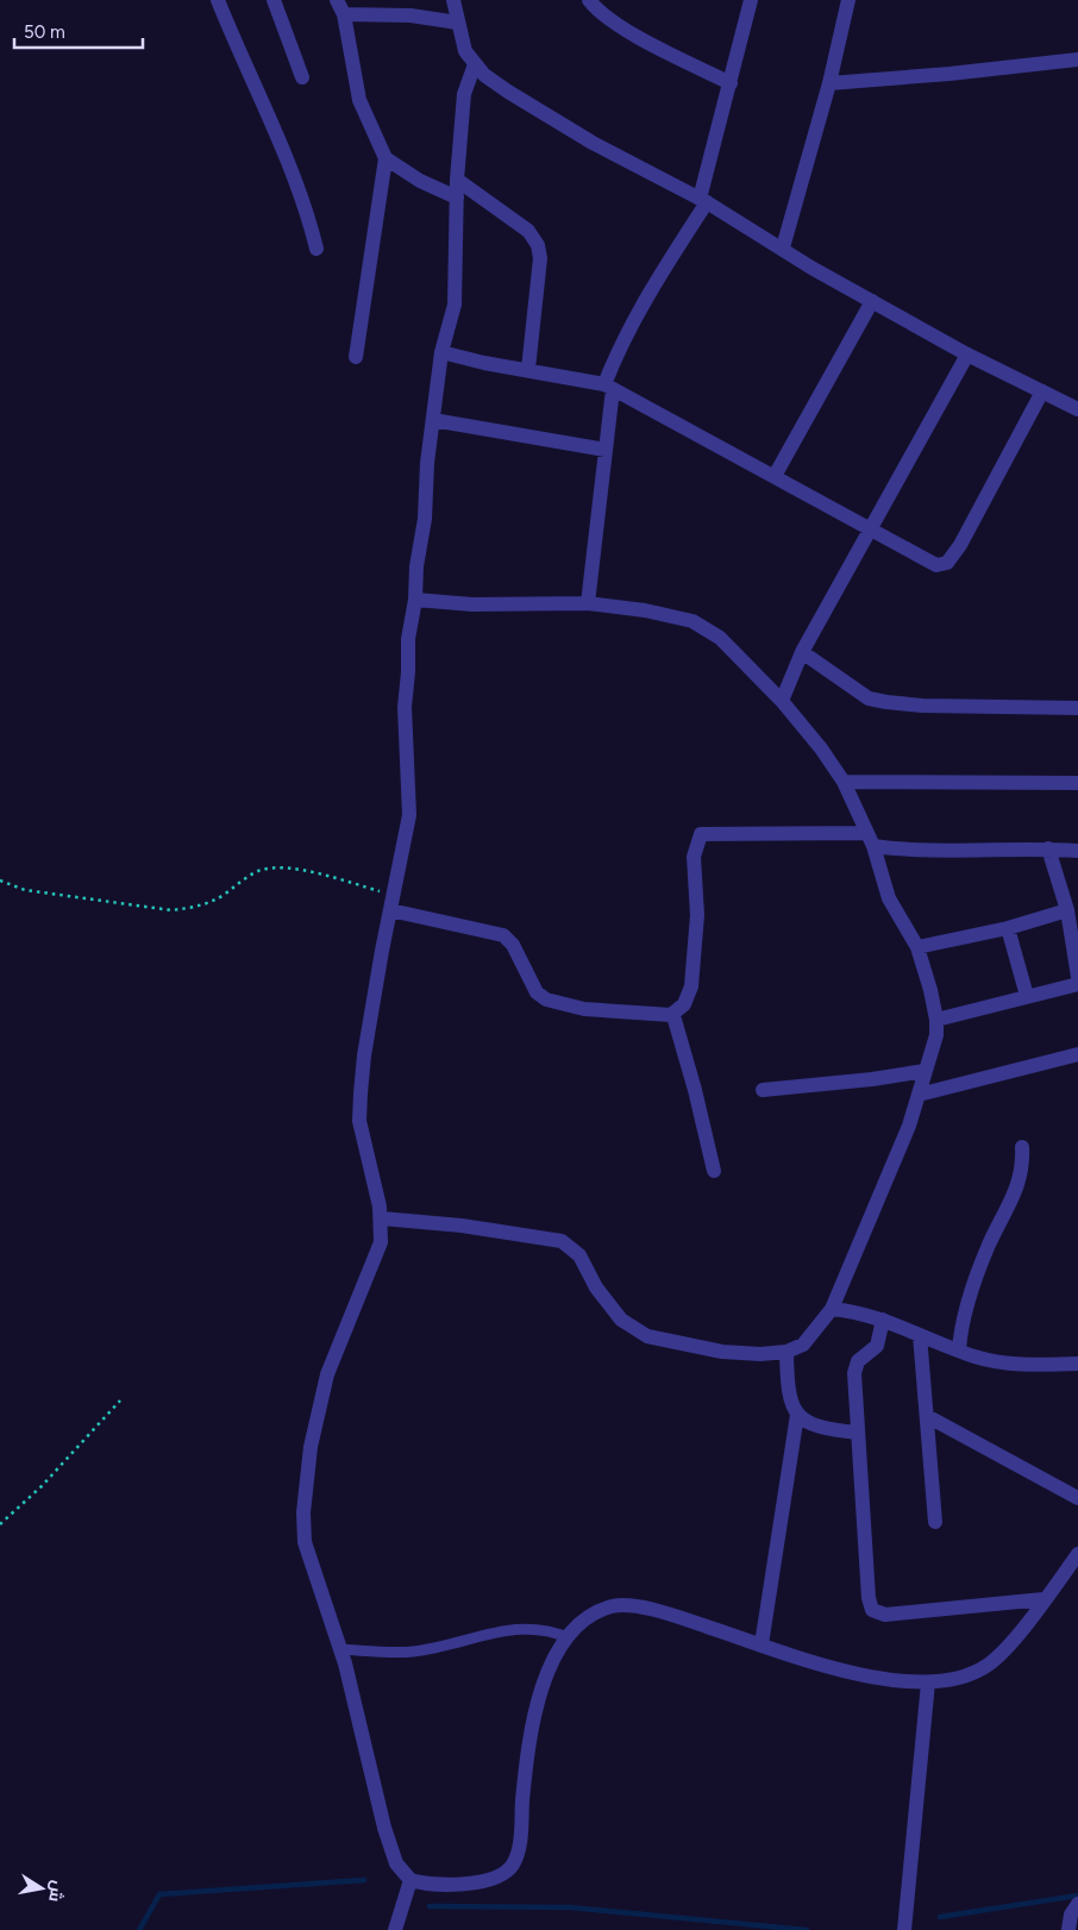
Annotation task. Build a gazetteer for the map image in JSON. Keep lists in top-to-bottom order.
{
  "scale_bar": "50 m",
  "north": "right"
}
